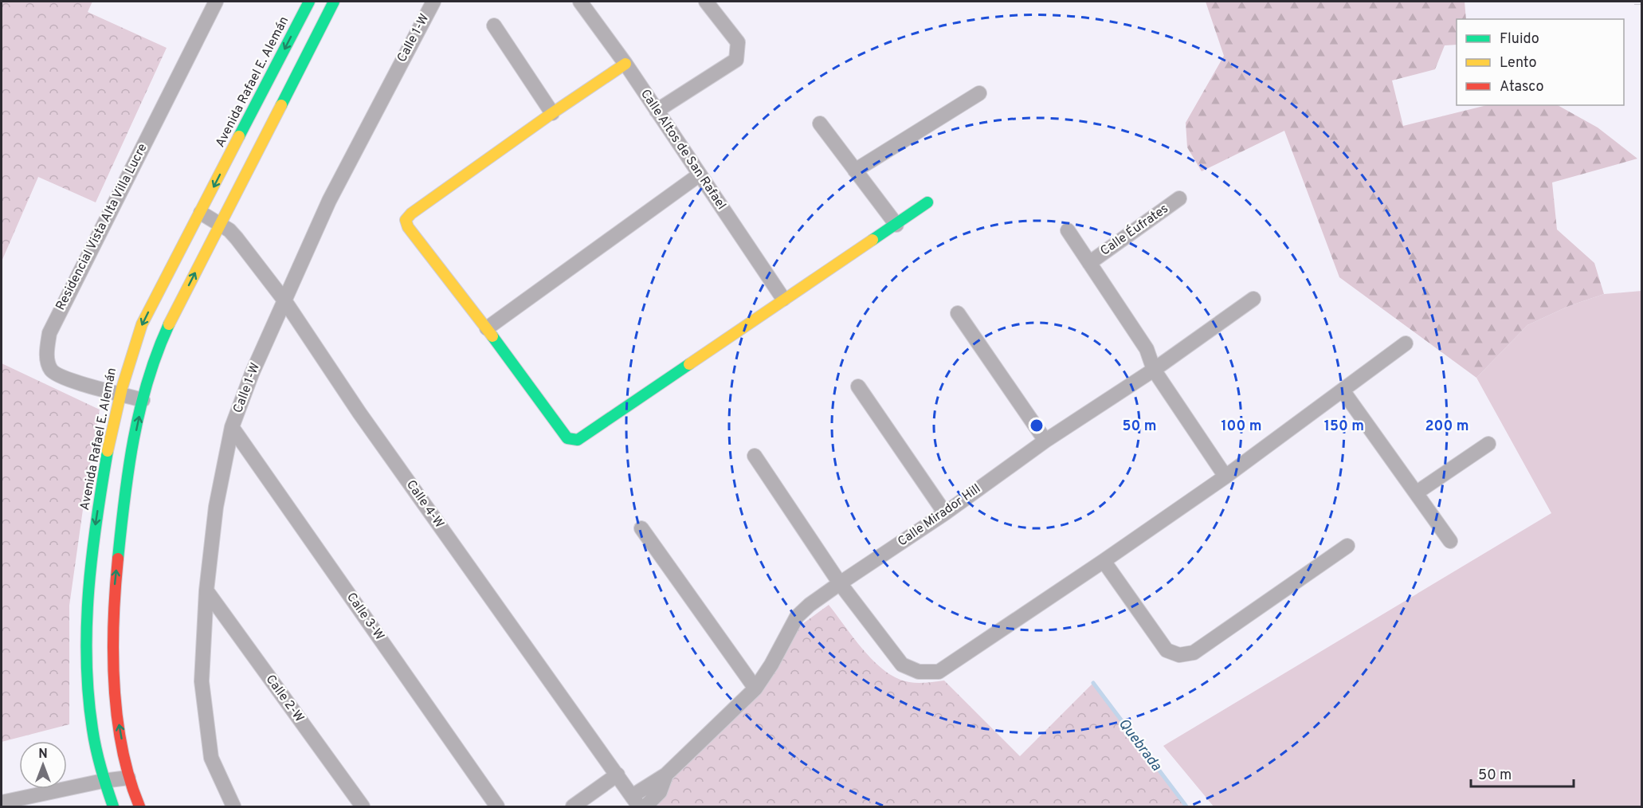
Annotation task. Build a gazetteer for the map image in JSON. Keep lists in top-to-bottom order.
{
  "streets": {
    "main road": ["Avenida Rafael E. Alemán"],
    "street": [
      "Calle 1-W",
      "Calle Altos de San Rafael",
      "Residencial Vista Alta Villa Lucre",
      "Calle Éufrates",
      "Calle 4-W",
      "Calle Mirador Hill",
      "Calle 3-W",
      "Calle 2-W"
    ]
  },
  "crossings": [
    ["Calle 1-W", "Calle 4-W"],
    ["Calle 1-W", "Calle 3-W"],
    ["Calle 1-W", "Calle 2-W"],
    ["Avenida Rafael E. Alemán", "Residencial Vista Alta Villa Lucre"],
    ["Avenida Rafael E. Alemán", "Calle 4-W"],
    ["Calle 4-W", "Calle Mirador Hill"]
  ],
  "water": ["Quebrada"],
  "legend": ["Fluido", "Lento", "Atasco"],
  "scale_bar": "50 m",
  "north": "top",
  "rings": [
    "50 m",
    "100 m",
    "150 m",
    "200 m"
  ]
}
